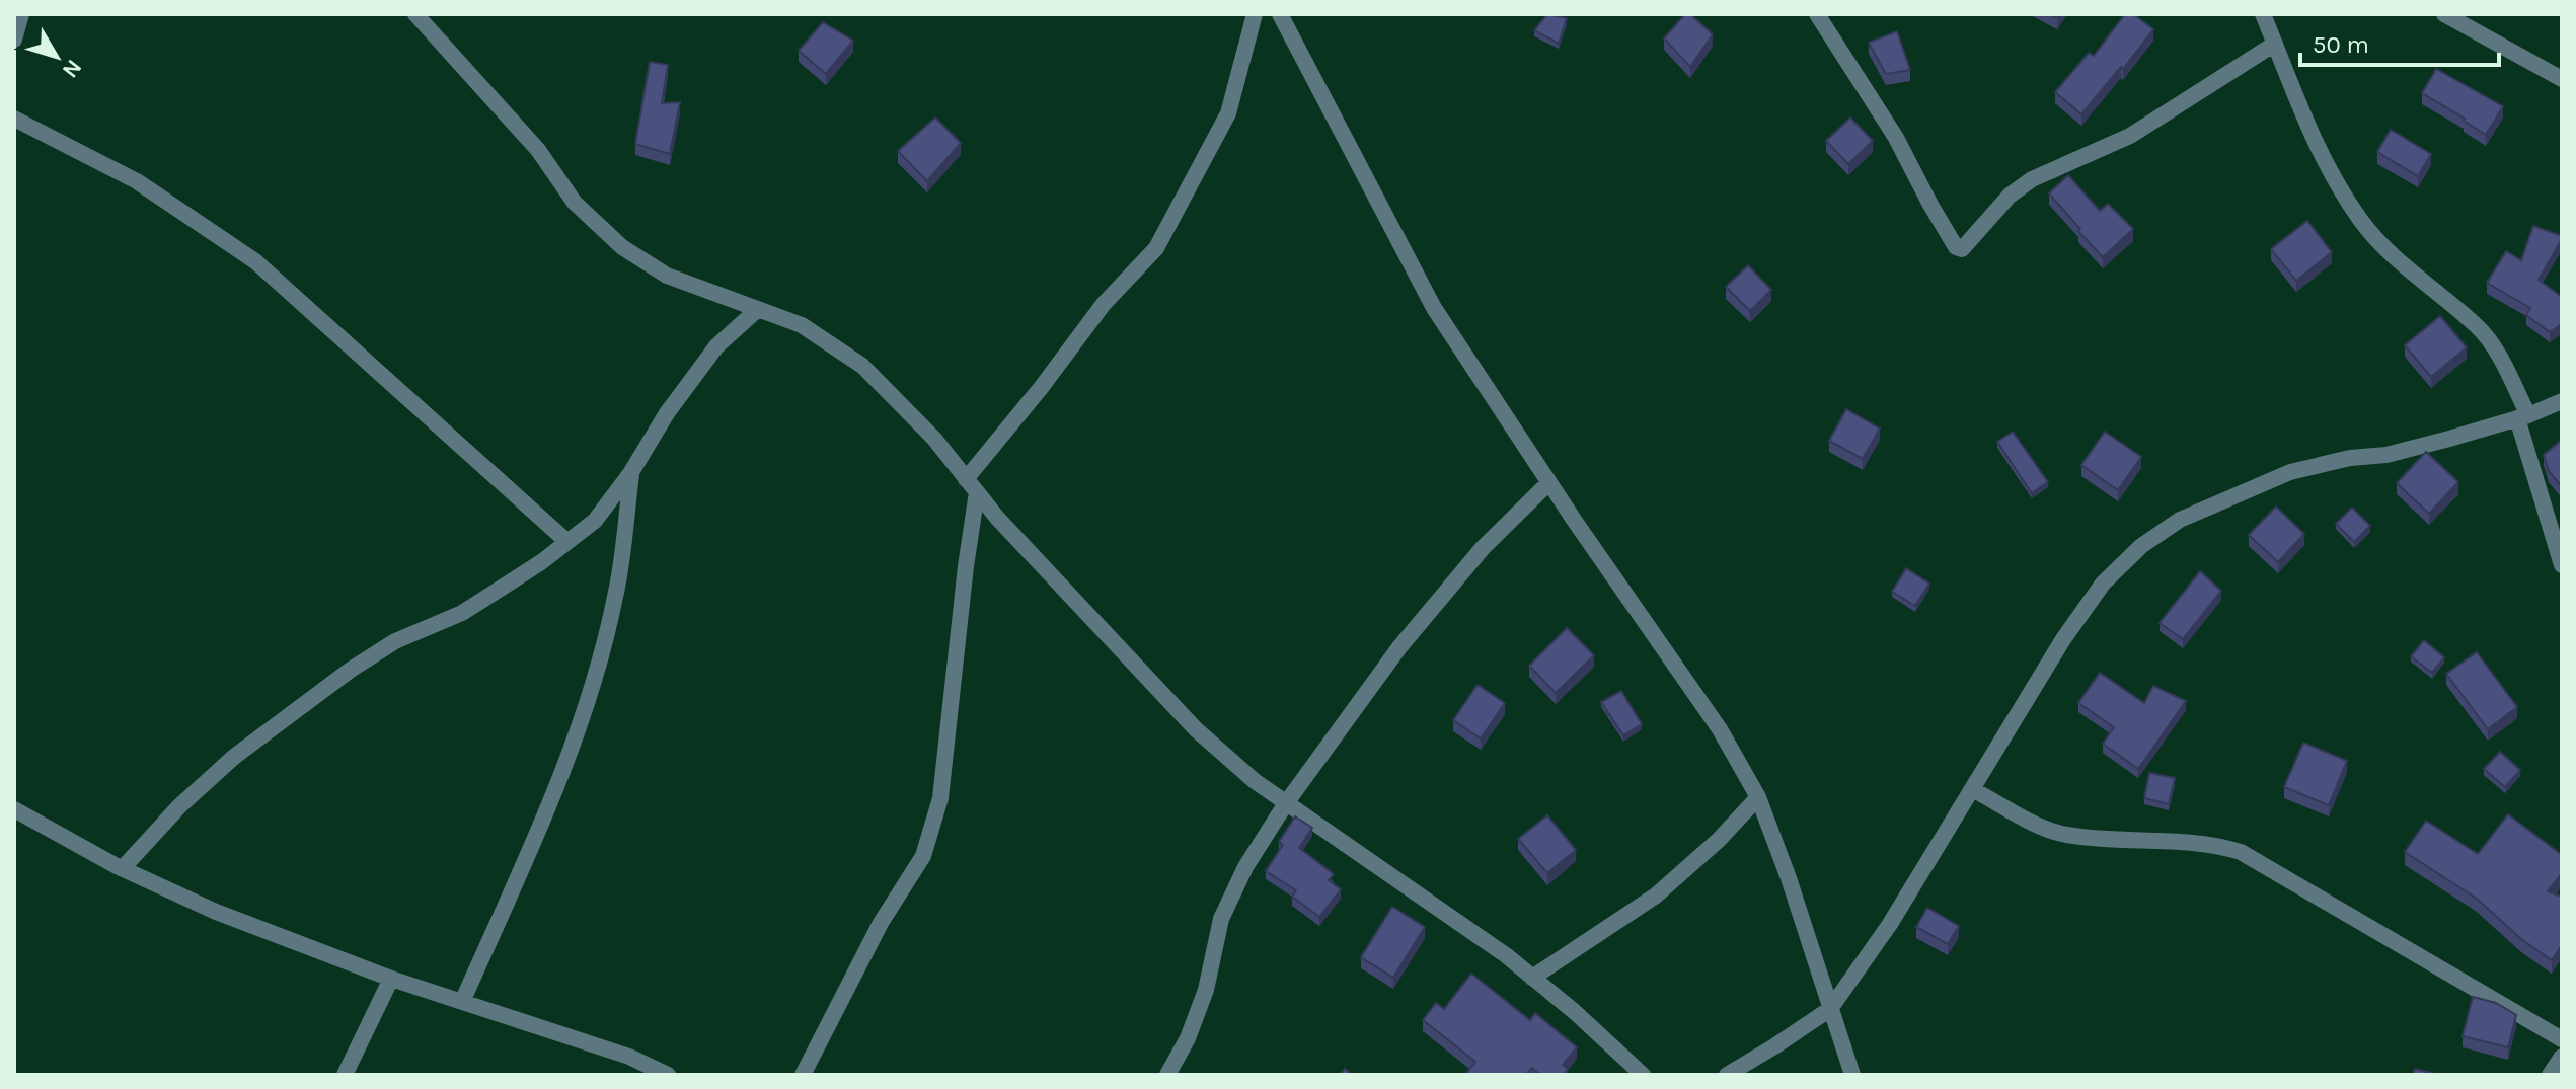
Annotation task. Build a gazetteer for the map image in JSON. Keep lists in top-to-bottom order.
{
  "scale_bar": "50 m",
  "north": "bottom right"
}
